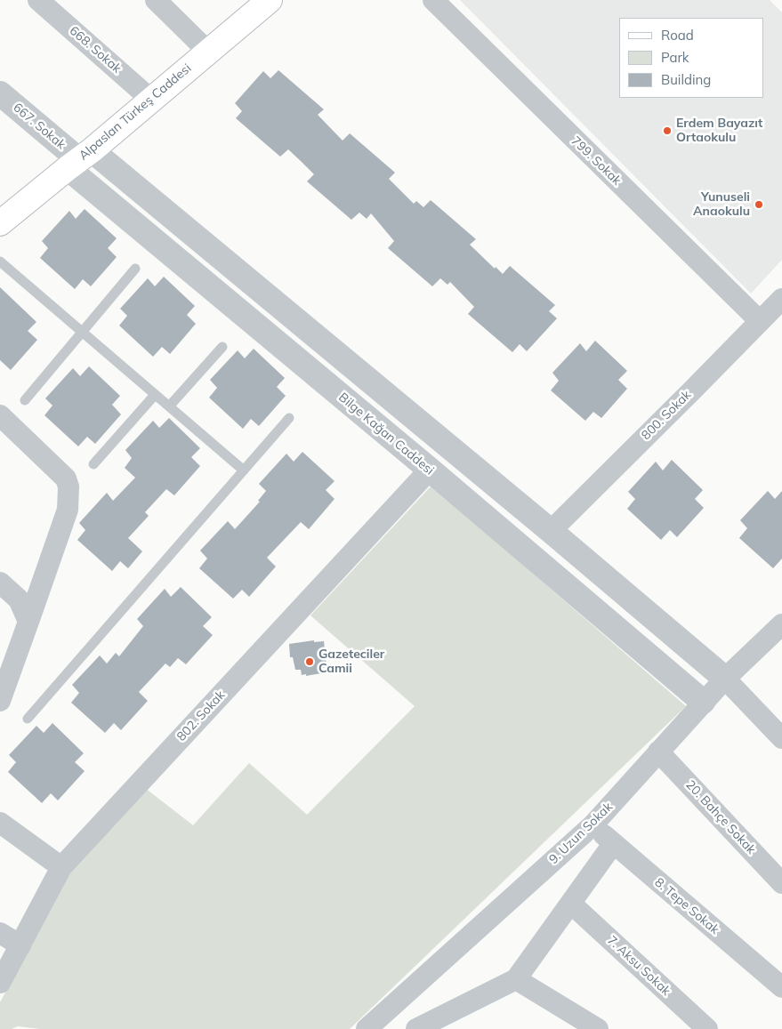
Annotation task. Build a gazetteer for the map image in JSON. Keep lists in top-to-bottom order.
{
  "streets": {
    "main road": ["Alpaslan Türkeş Caddesi"],
    "street": [
      "668. Sokak",
      "667. Sokak",
      "799. Sokak",
      "800. Sokak",
      "Bilge Kağan Caddesi",
      "802. Sokak",
      "20. Bahçe Sokak",
      "9. Uzun Sokak",
      "8. Tepe Sokak",
      "7. Aksu Sokak"
    ]
  },
  "crossings": [
    ["668. Sokak", "Alpaslan Türkeş Caddesi"],
    ["Alpaslan Türkeş Caddesi", "667. Sokak"],
    ["Alpaslan Türkeş Caddesi", "Bilge Kağan Caddesi"],
    ["667. Sokak", "Bilge Kağan Caddesi"],
    ["799. Sokak", "800. Sokak"],
    ["Bilge Kağan Caddesi", "802. Sokak"],
    ["Bilge Kağan Caddesi", "9. Uzun Sokak"],
    ["20. Bahçe Sokak", "9. Uzun Sokak"],
    ["9. Uzun Sokak", "8. Tepe Sokak"]
  ],
  "places": ["Erdem Bayazıt Ortaokulu", "Yunuseli Anaokulu", "Gazeteciler Camii"],
  "legend": ["Road", "Park", "Building"]
}
